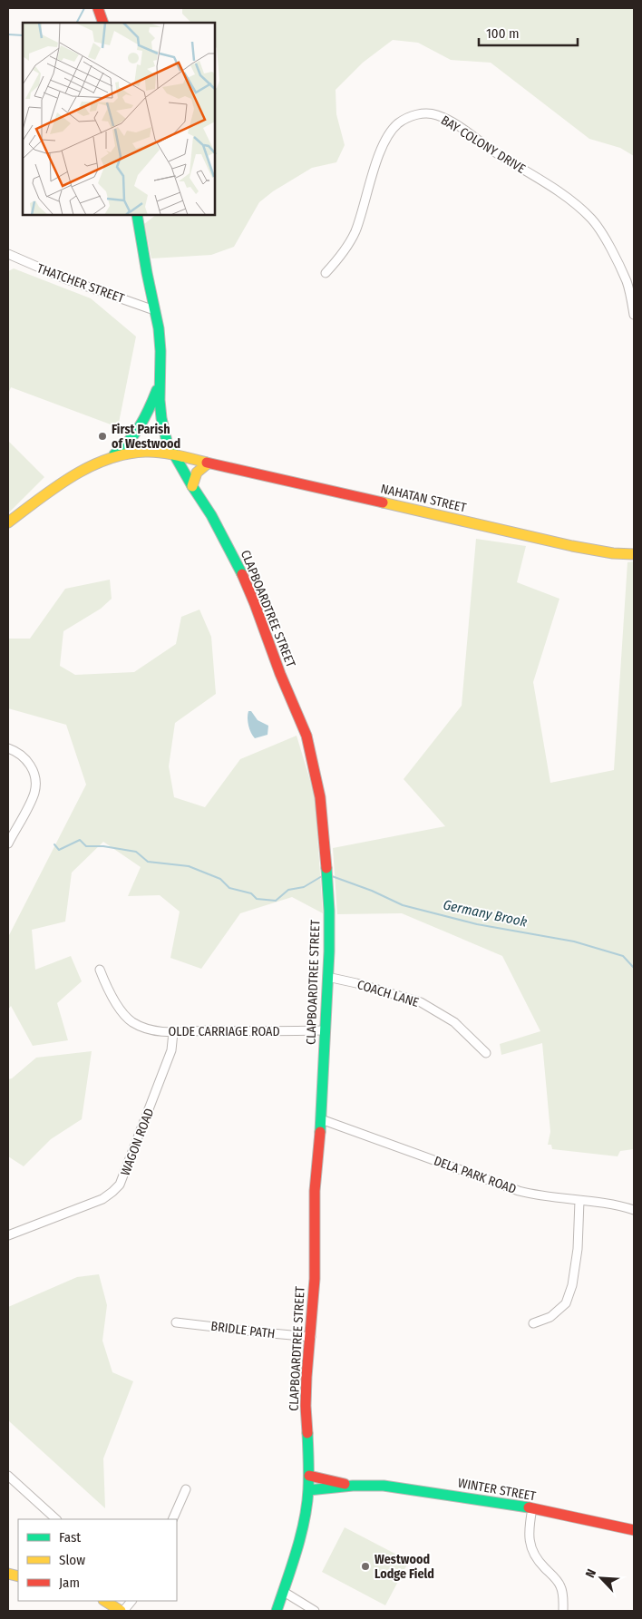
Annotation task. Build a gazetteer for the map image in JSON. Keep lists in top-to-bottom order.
{
  "streets": {
    "street": [
      "BAY COLONY DRIVE",
      "THATCHER STREET",
      "NAHATAN STREET",
      "CLAPBOARDTREE STREET",
      "COACH LANE",
      "OLDE CARRIAGE ROAD",
      "WAGON ROAD",
      "DELA PARK ROAD",
      "BRIDLE PATH",
      "WINTER STREET"
    ]
  },
  "crossings": [
    ["THATCHER STREET", "CLAPBOARDTREE STREET"],
    ["NAHATAN STREET", "CLAPBOARDTREE STREET"],
    ["CLAPBOARDTREE STREET", "COACH LANE"],
    ["CLAPBOARDTREE STREET", "OLDE CARRIAGE ROAD"],
    ["CLAPBOARDTREE STREET", "DELA PARK ROAD"],
    ["CLAPBOARDTREE STREET", "BRIDLE PATH"],
    ["CLAPBOARDTREE STREET", "WINTER STREET"],
    ["OLDE CARRIAGE ROAD", "WAGON ROAD"]
  ],
  "water": ["Germany Brook"],
  "places": ["First Parish of Westwood", "Westwood Lodge Field"],
  "legend": ["Fast", "Slow", "Jam"],
  "scale_bar": "100 m",
  "north": "top left"
}
